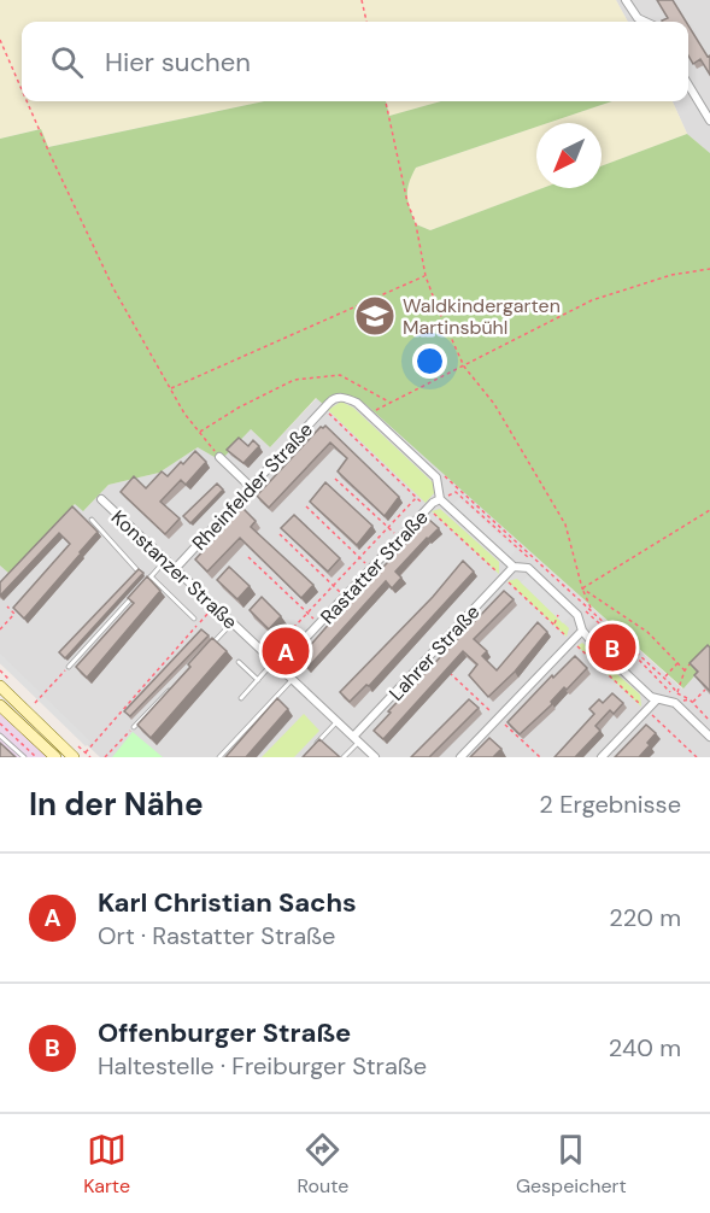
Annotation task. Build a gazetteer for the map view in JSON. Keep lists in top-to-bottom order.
{
  "streets": {
    "street": [
      "Rheinfelder Straße",
      "Rastatter Straße",
      "Konstanzer Straße",
      "Lahrer Straße"
    ]
  },
  "crossings": [
    ["Rheinfelder Straße", "Konstanzer Straße"],
    ["Rastatter Straße", "Konstanzer Straße"],
    ["Konstanzer Straße", "Lahrer Straße"]
  ],
  "places": {
    "school or university": ["Waldkindergarten Martinsbühl"]
  },
  "north": "bottom left",
  "page": {
    "search": "Hier suchen",
    "pins": ["B", "A"],
    "heading": ["In der Nähe", "2 Ergebnisse"],
    "list": [
      {
        "mark": "A",
        "name": "Karl Christian Sachs",
        "note": "Ort · Rastatter Straße",
        "value": "220 m"
      },
      {
        "mark": "B",
        "name": "Offenburger Straße",
        "note": "Haltestelle · Freiburger Straße",
        "value": "240 m"
      }
    ],
    "nav": ["Karte", "Route", "Gespeichert"]
  }
}
